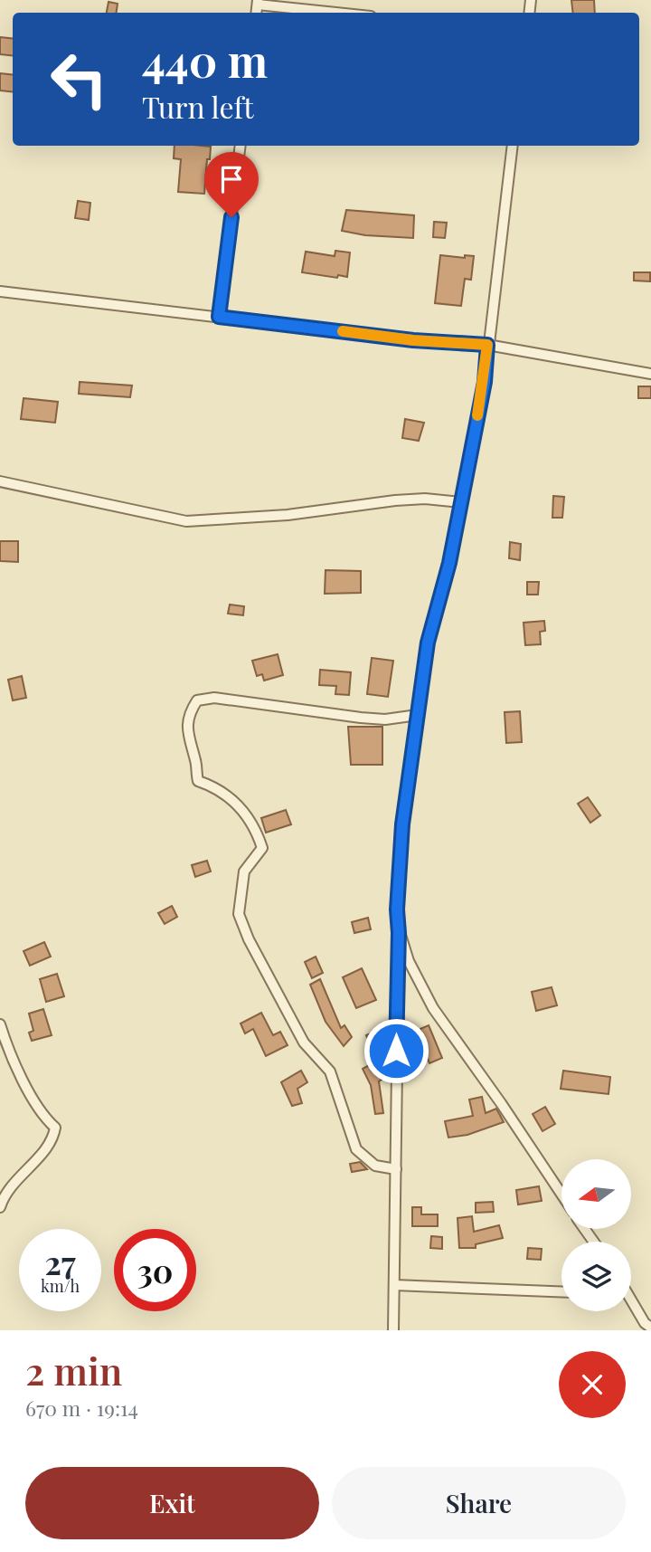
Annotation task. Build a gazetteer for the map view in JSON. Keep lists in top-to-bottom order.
{
  "north": "left",
  "page": {
    "turn": ["440 m", "Turn left"],
    "speed": "27 km/h",
    "limit": "30",
    "heading": ["2 min", "670 m · 19:14"],
    "buttons": ["Exit", "Share"]
  }
}
